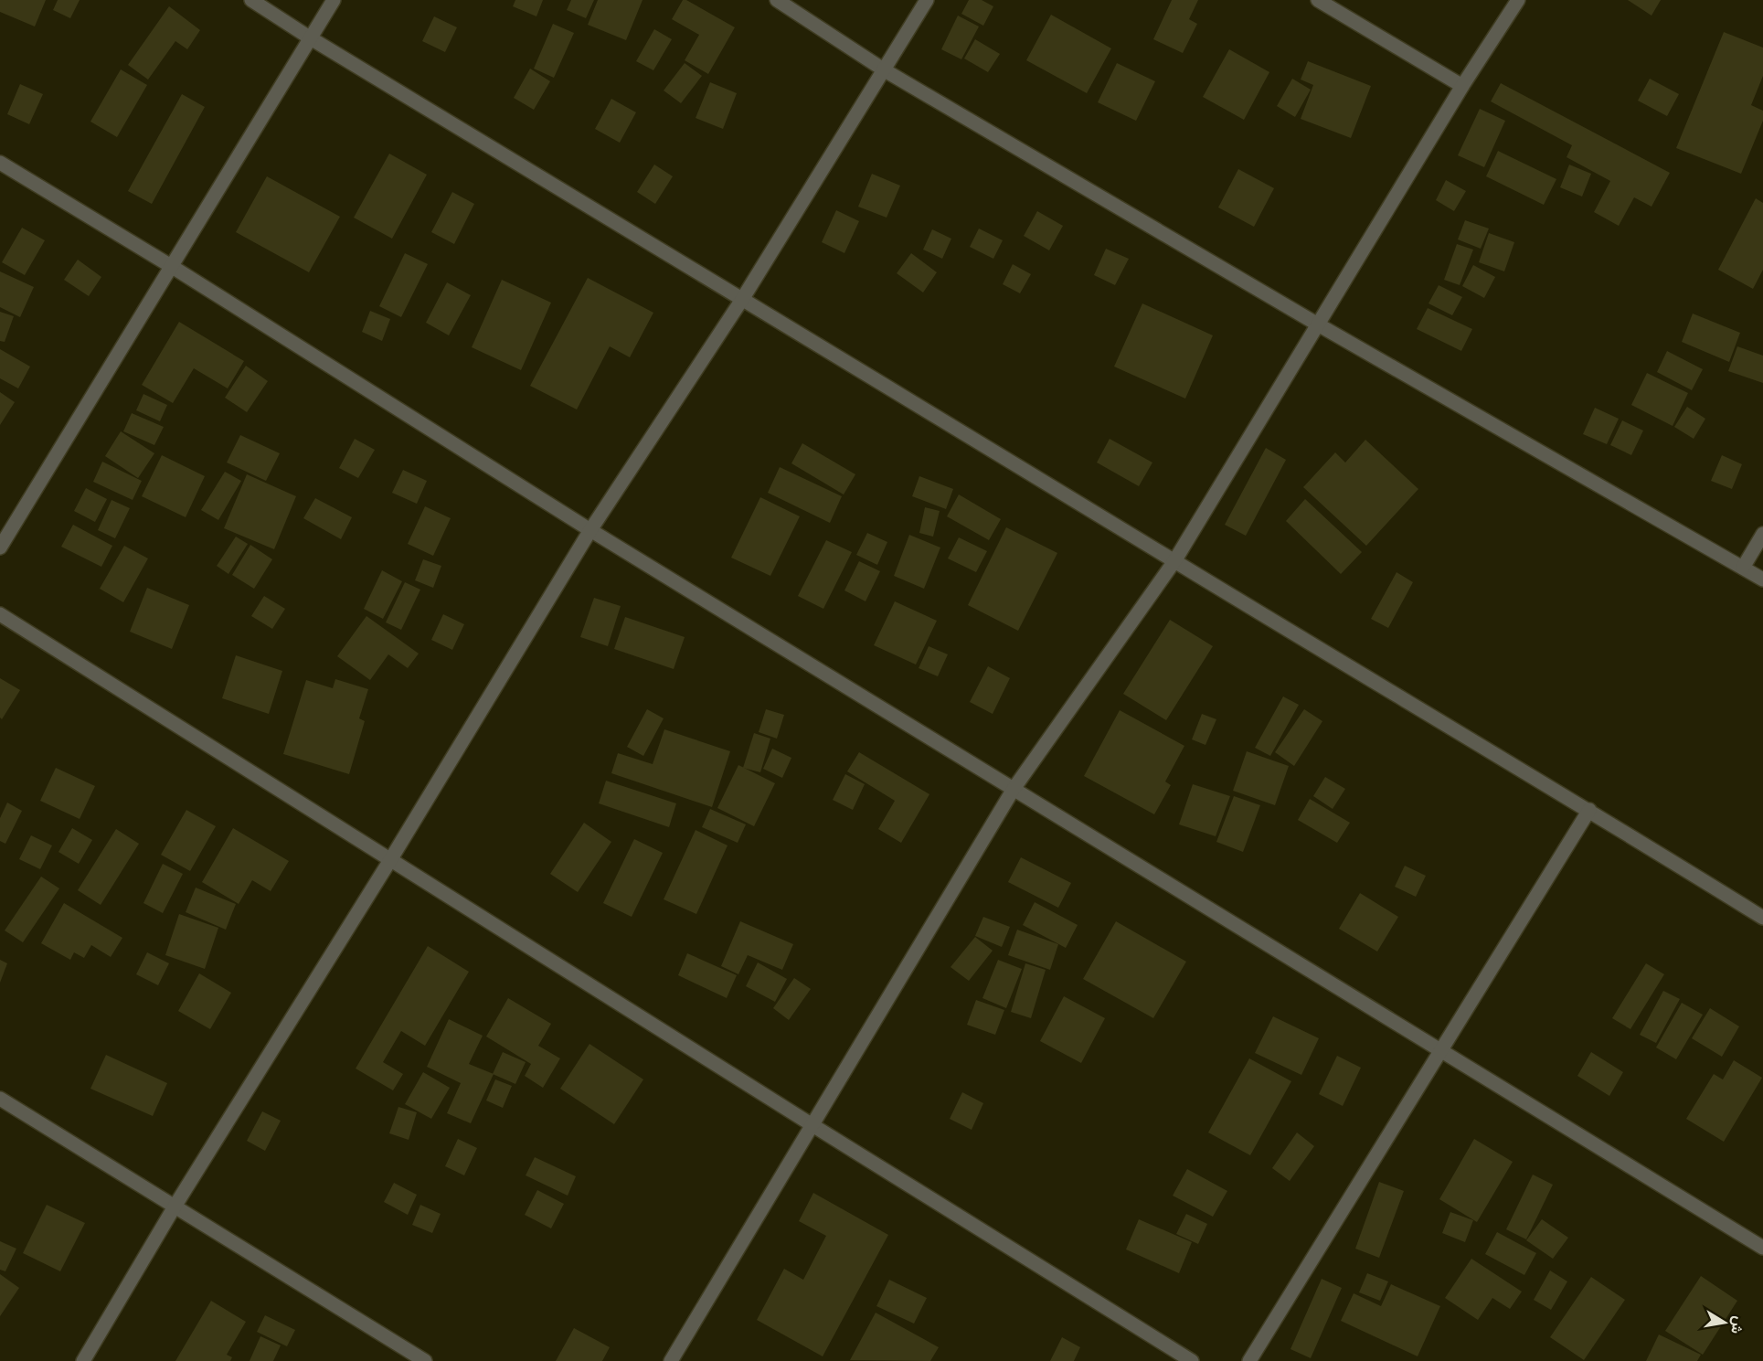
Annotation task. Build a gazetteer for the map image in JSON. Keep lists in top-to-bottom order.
{
  "north": "right"
}
